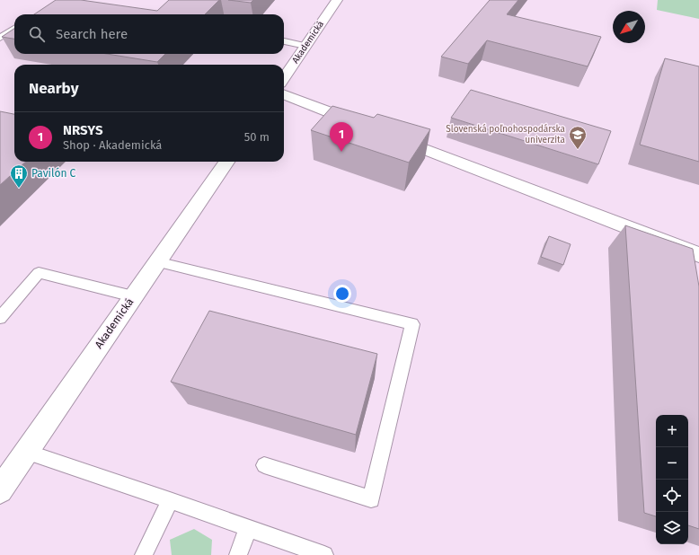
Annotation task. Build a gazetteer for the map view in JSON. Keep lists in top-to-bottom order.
{
  "streets": {
    "street": ["Akademická"]
  },
  "places": {
    "school or university": ["Slovenská poľnohospodárska univerzita"],
    "building": ["Pavilón C"]
  },
  "north": "bottom left",
  "page": {
    "search": "Search here",
    "heading": "Nearby",
    "list": [
      {
        "mark": "1",
        "name": "NRSYS",
        "note": "Shop · Akademická",
        "value": "50 m"
      }
    ],
    "pins": "1",
    "map_buttons": ["+", "−"]
  }
}
